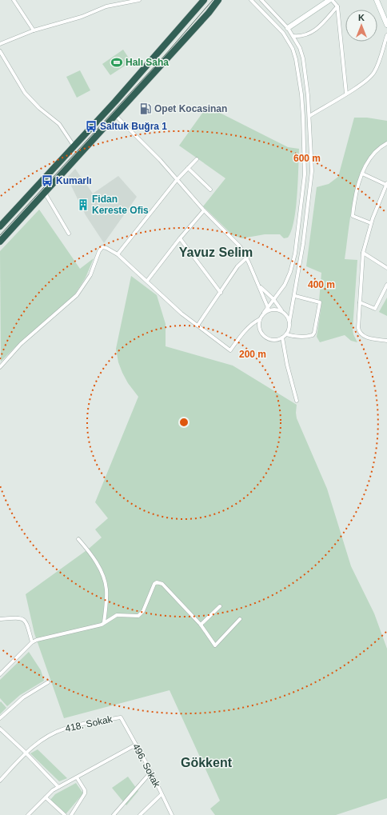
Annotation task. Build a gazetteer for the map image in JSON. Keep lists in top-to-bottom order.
{
  "streets": {
    "street": ["418. Sokak", "496. Sokak"]
  },
  "crossings": [
    ["418. Sokak", "496. Sokak"]
  ],
  "districts": ["Yavuz Selim", "Gökkent"],
  "places": {
    "sports": ["Halı Saha"],
    "fuel station": ["Opet Kocasinan"],
    "bus stop": ["Saltuk Buğra 1", "Kumarlı"],
    "building": ["Fidan Kereste Ofis"]
  },
  "north": "top",
  "rings": ["600 m", "400 m", "200 m"]
}
